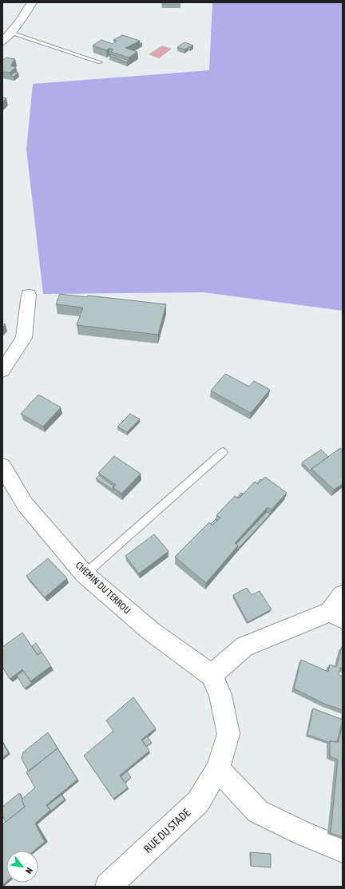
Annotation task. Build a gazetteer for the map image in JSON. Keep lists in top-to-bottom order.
{
  "streets": {
    "street": ["CHEMIN DU TERROU", "RUE DU STADE"]
  },
  "crossings": [
    ["CHEMIN DU TERROU", "RUE DU STADE"]
  ],
  "north": "bottom right"
}
